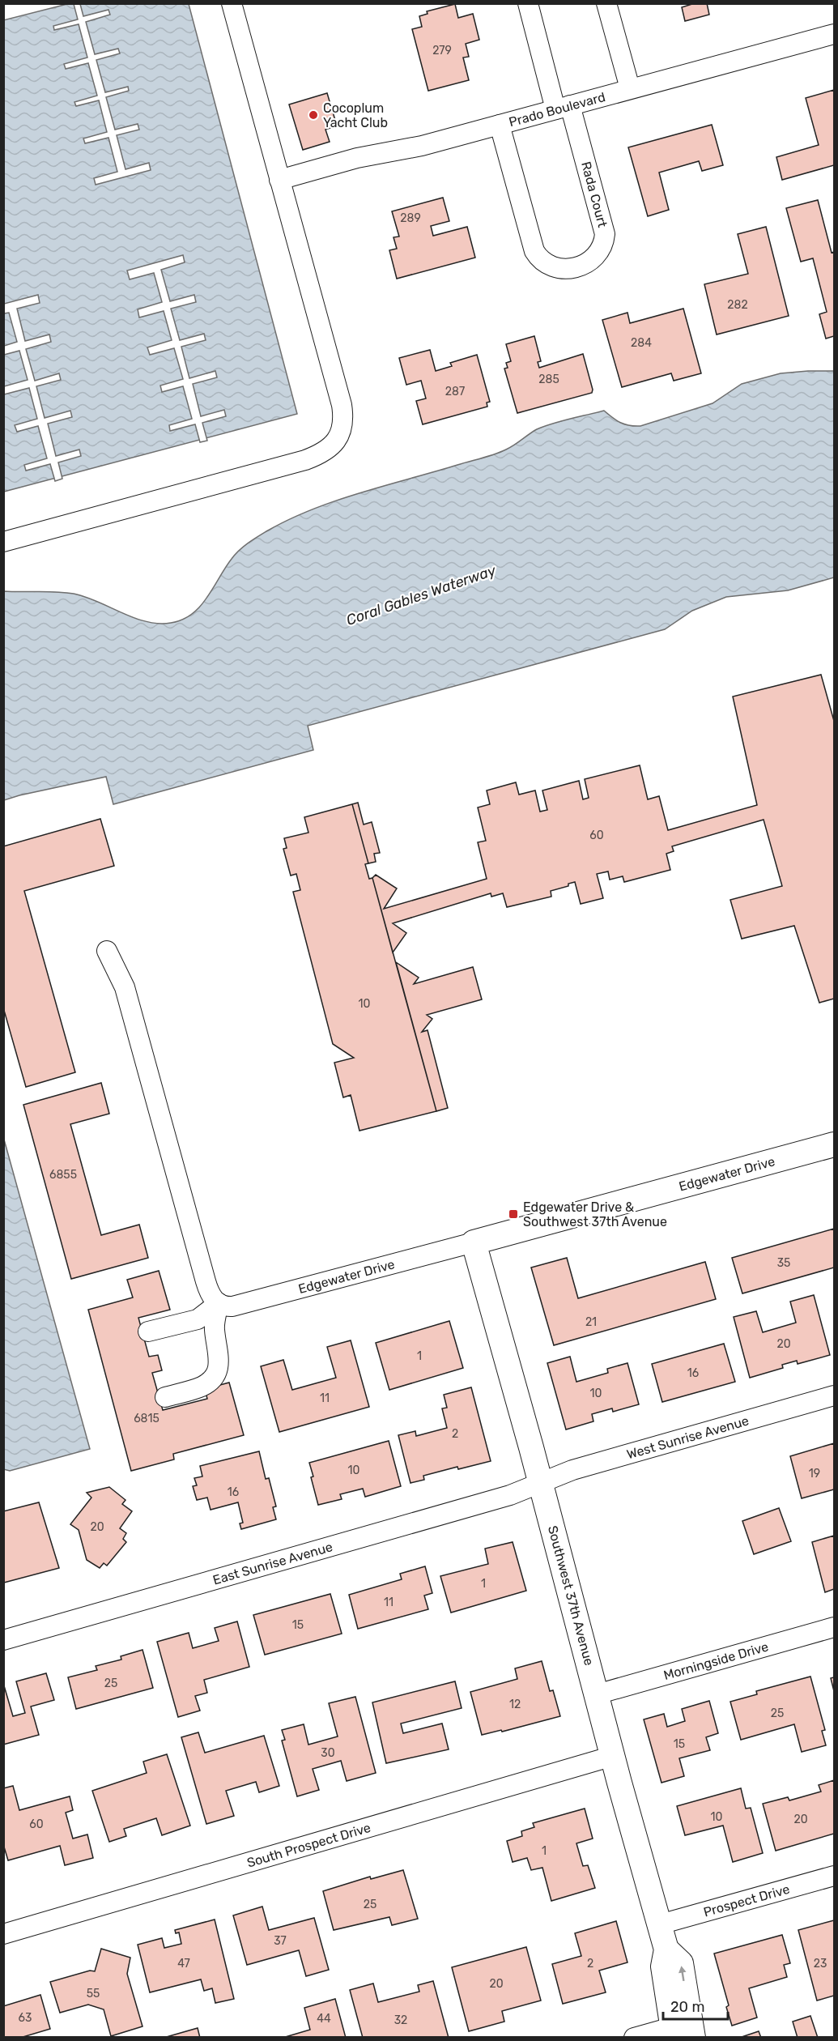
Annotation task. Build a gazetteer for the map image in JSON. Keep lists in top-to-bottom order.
{
  "streets": {
    "street": [
      "Prado Boulevard",
      "Rada Court",
      "Edgewater Drive",
      "West Sunrise Avenue",
      "East Sunrise Avenue",
      "Southwest 37th Avenue",
      "Morningside Drive",
      "South Prospect Drive",
      "Prospect Drive"
    ]
  },
  "crossings": [
    ["Prado Boulevard", "Rada Court"],
    ["Edgewater Drive", "Southwest 37th Avenue"],
    ["West Sunrise Avenue", "East Sunrise Avenue"],
    ["West Sunrise Avenue", "Southwest 37th Avenue"],
    ["East Sunrise Avenue", "Southwest 37th Avenue"],
    ["Southwest 37th Avenue", "Morningside Drive"],
    ["Southwest 37th Avenue", "South Prospect Drive"],
    ["Southwest 37th Avenue", "Prospect Drive"]
  ],
  "water": ["Coral Gables Waterway"],
  "places": {
    "other": ["Cocoplum Yacht Club"],
    "transit": ["Edgewater Drive & Southwest 37th Avenue"]
  },
  "house_numbers": [
    "279",
    "289",
    "282",
    "284",
    "285",
    "287",
    "60",
    "10",
    "6855",
    "35",
    "21",
    "20",
    "1",
    "16",
    "10",
    "11",
    "6815",
    "2",
    "10",
    "19",
    "16",
    "20",
    "1",
    "11",
    "15",
    "25",
    "12",
    "25",
    "15",
    "30",
    "10",
    "20",
    "60",
    "1",
    "25",
    "37",
    "47",
    "2",
    "23",
    "20",
    "55",
    "63",
    "44",
    "32"
  ],
  "scale_bar": "20 m"
}
